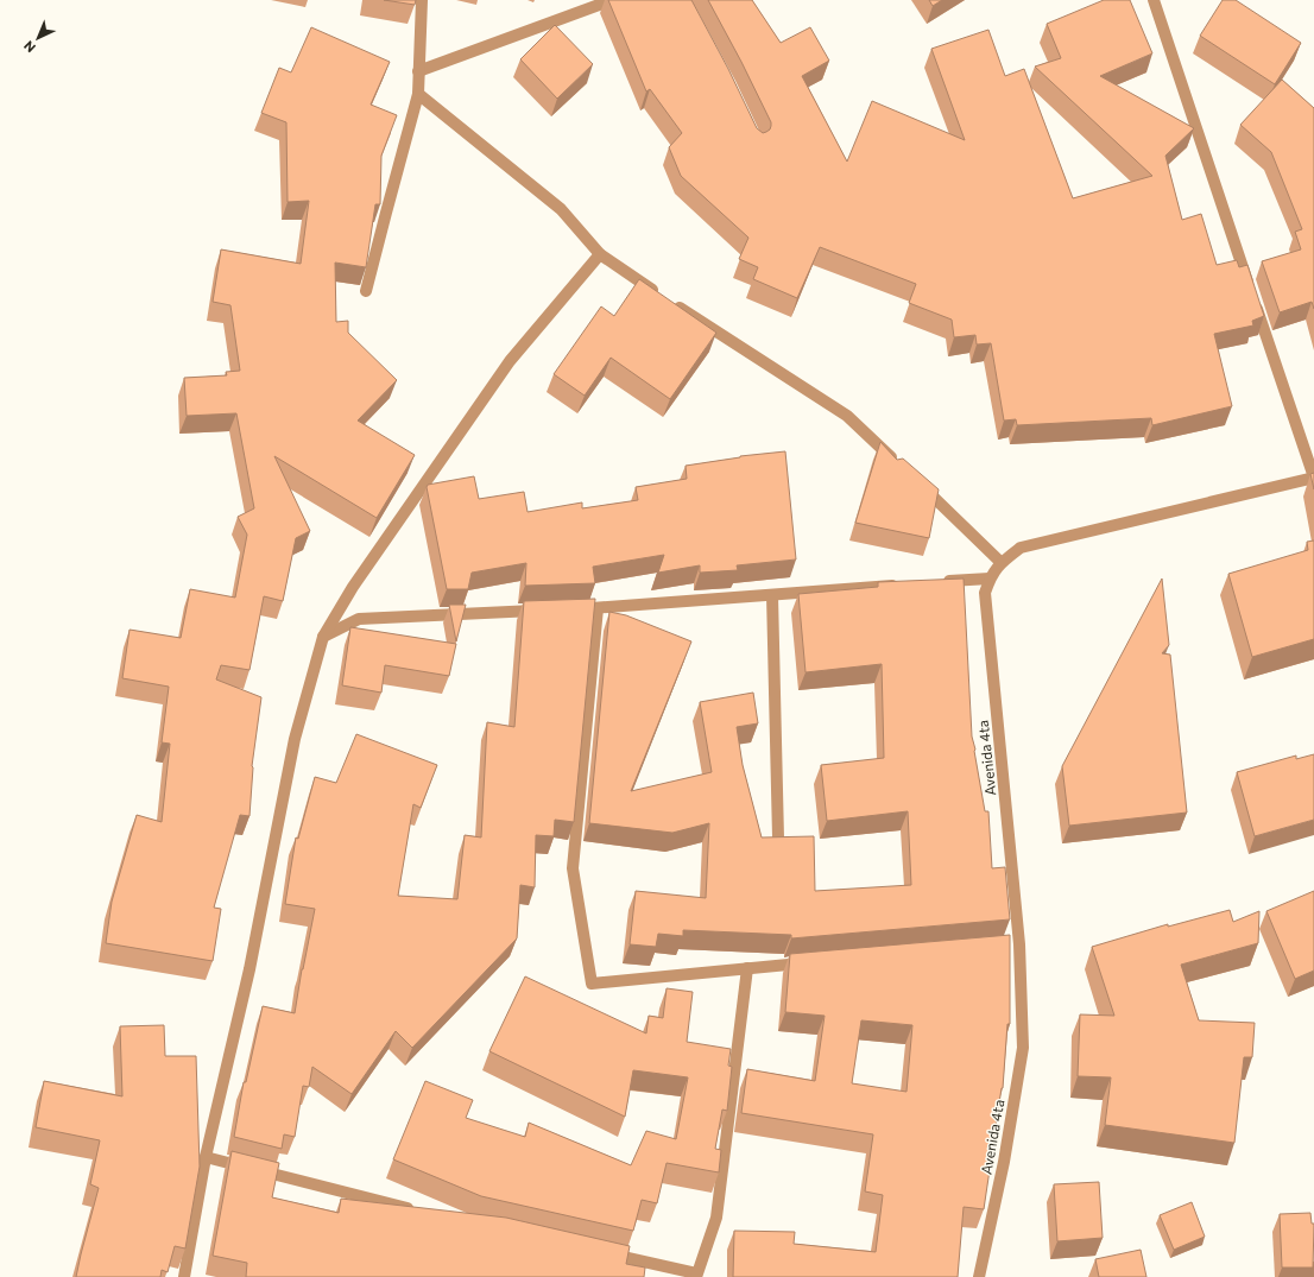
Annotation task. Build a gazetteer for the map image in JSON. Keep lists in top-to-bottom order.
{
  "streets": {
    "street": ["Avenida 4ta"]
  },
  "north": "bottom left"
}
